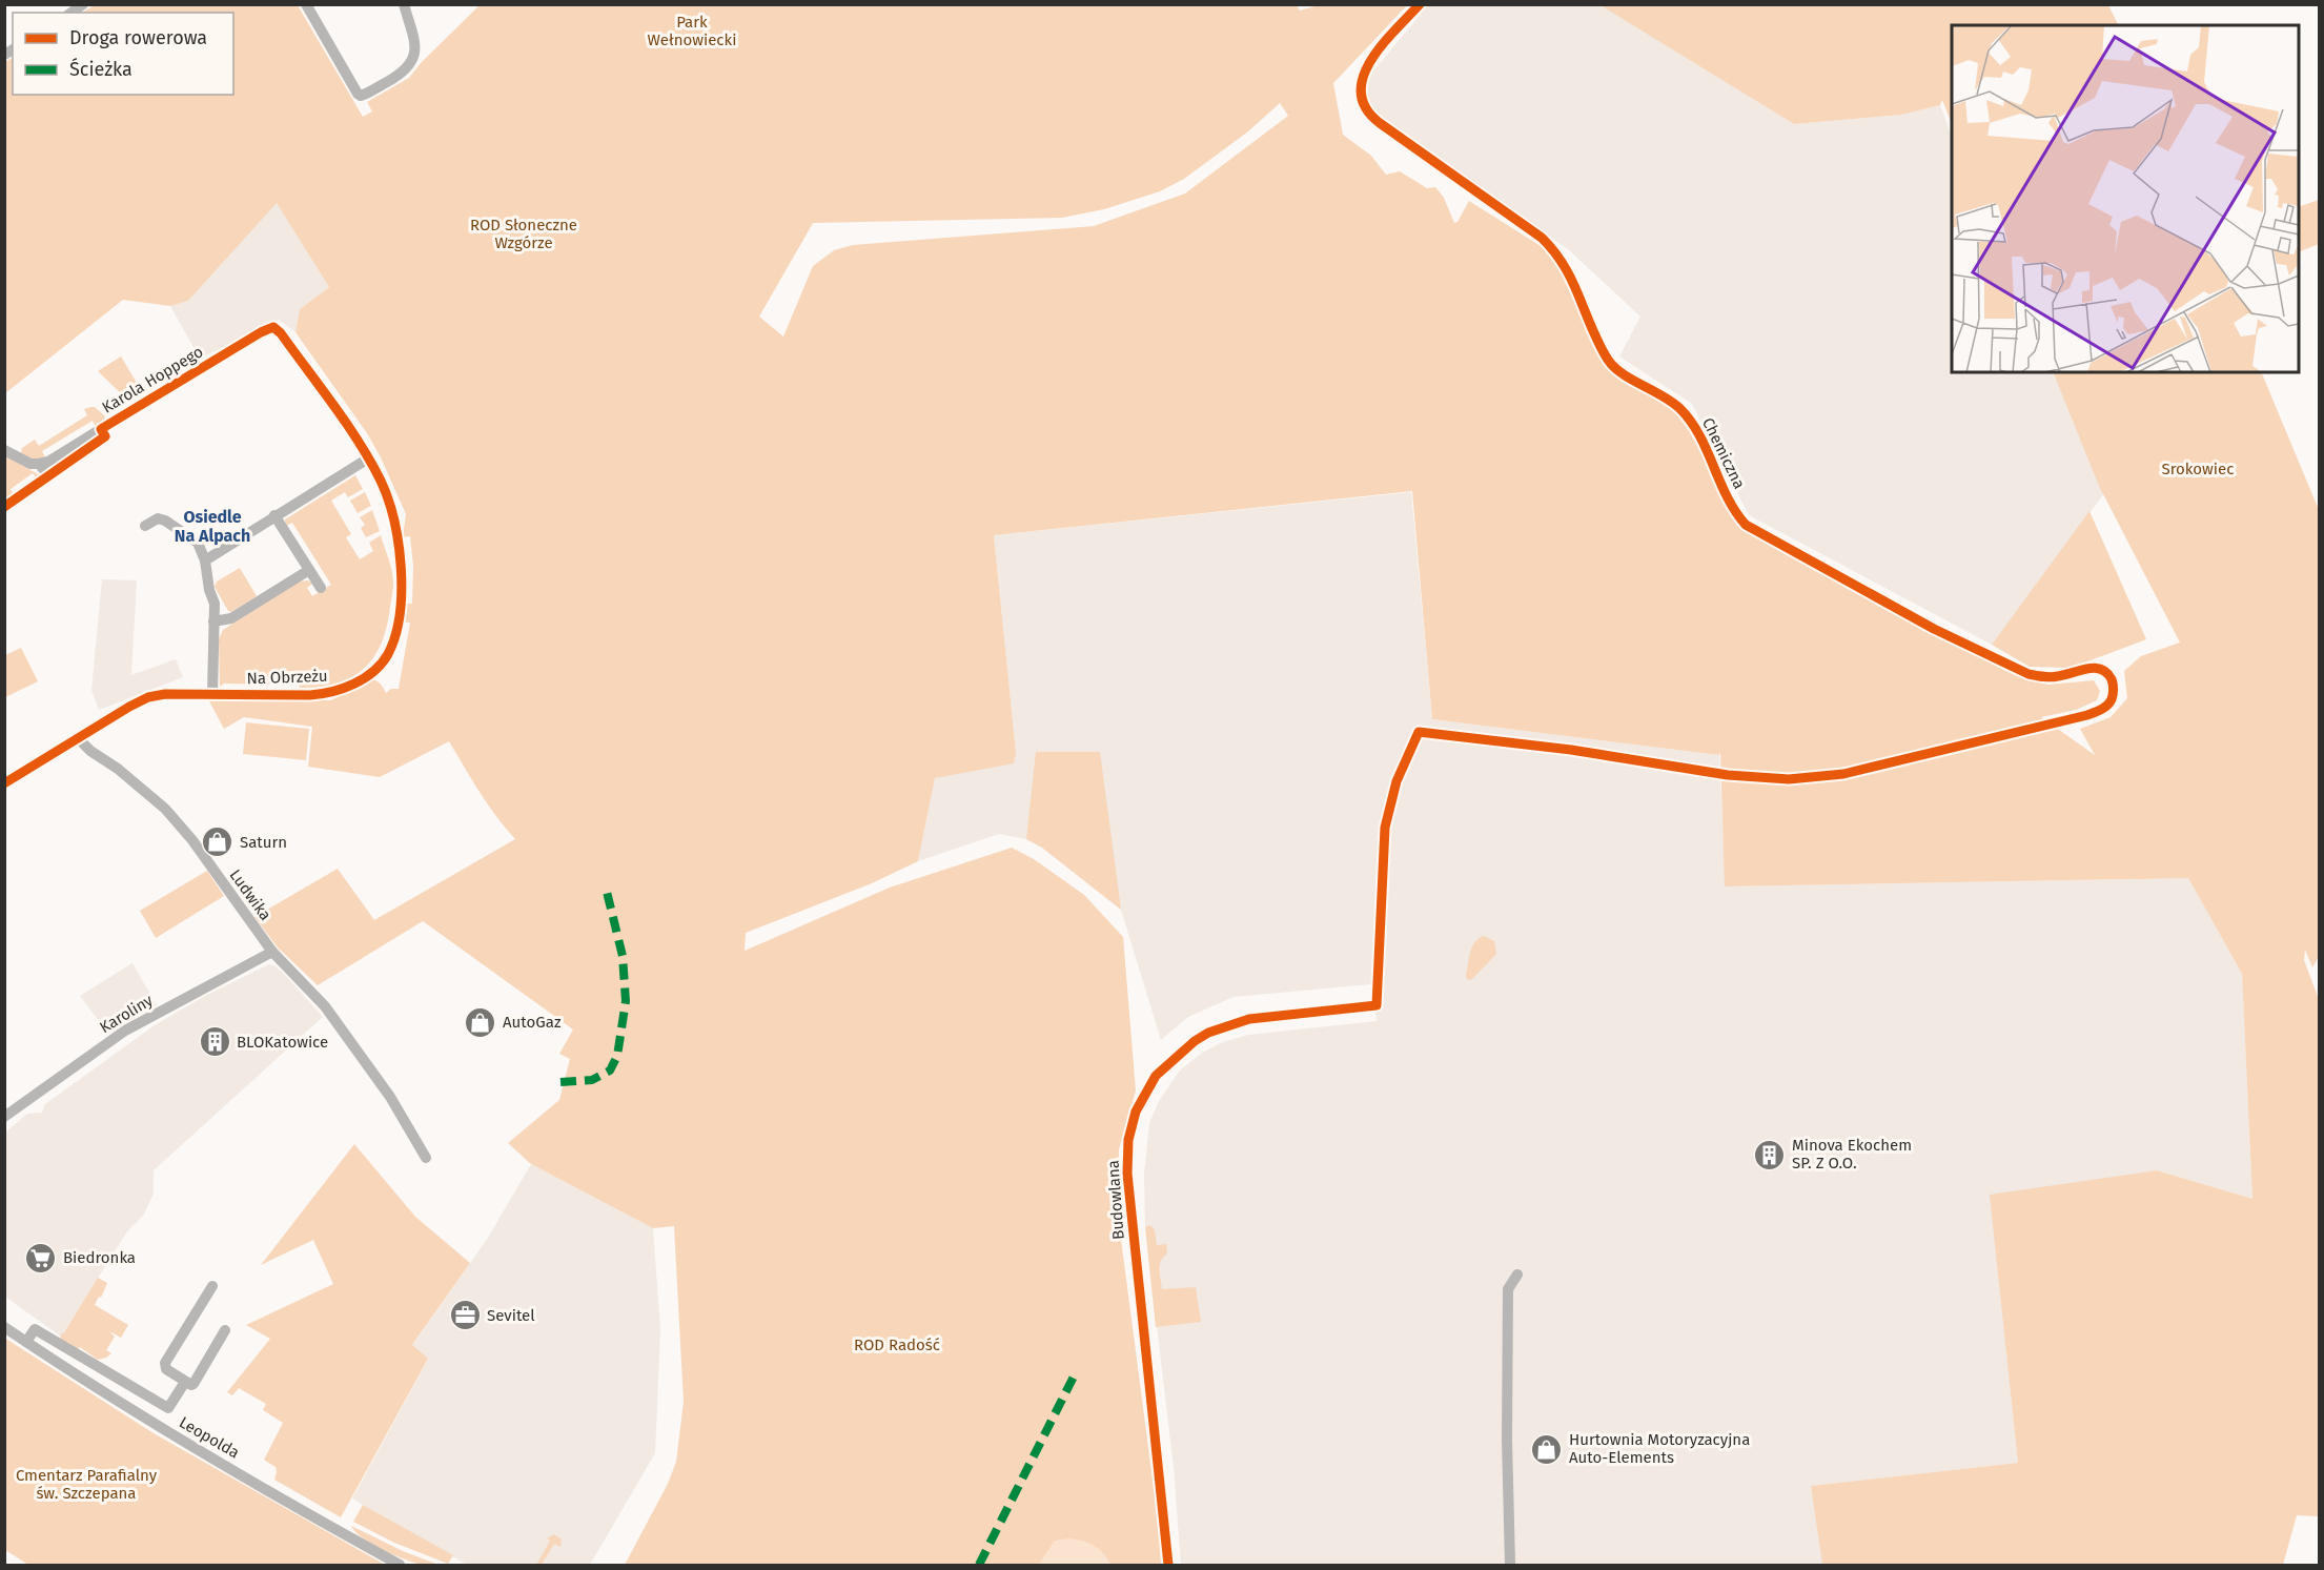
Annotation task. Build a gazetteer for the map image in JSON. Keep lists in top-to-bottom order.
{
  "streets": {
    "street": [
      "Karola Hoppego",
      "Chemiczna",
      "Na Obrzeżu",
      "Ludwika",
      "Karoliny",
      "Budowlana",
      "Leopolda"
    ]
  },
  "crossings": [
    ["Karola Hoppego", "Na Obrzeżu"],
    ["Chemiczna", "Budowlana"],
    ["Na Obrzeżu", "Ludwika"],
    ["Ludwika", "Karoliny"]
  ],
  "districts": ["Osiedle Na Alpach"],
  "parks": [
    "Park Wełnowiecki",
    "ROD Słoneczne Wzgórze",
    "Srokowiec",
    "ROD Radość",
    "Cmentarz Parafialny św. Szczepana"
  ],
  "places": {
    "shop": ["Saturn", "AutoGaz", "Hurtownia Motoryzacyjna Auto-Elements"],
    "building": ["BLOKatowice", "Minova Ekochem SP. Z O.O."],
    "supermarket": ["Biedronka"],
    "office": ["Sevitel"]
  },
  "legend": ["Droga rowerowa", "Ścieżka"]
}
